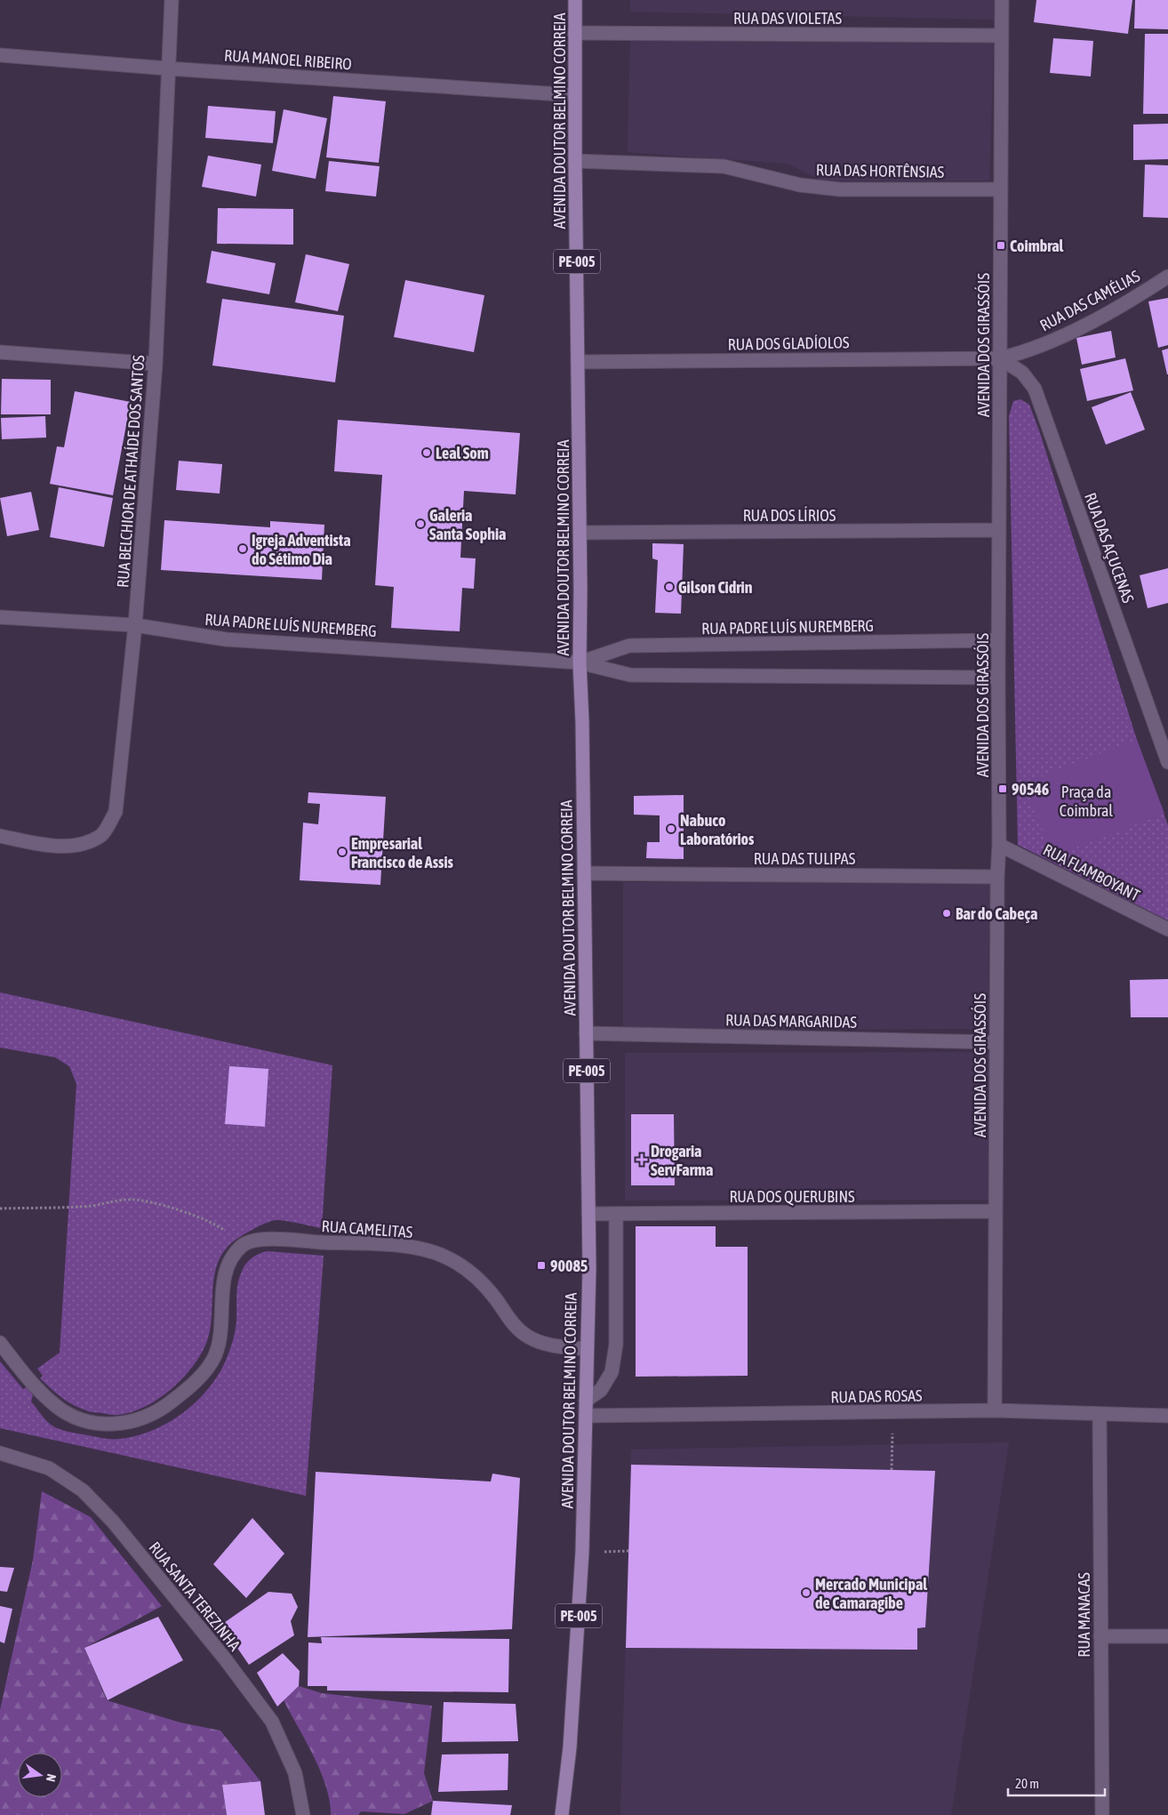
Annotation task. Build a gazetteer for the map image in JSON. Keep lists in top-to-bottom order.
{
  "streets": {
    "main road": ["AVENIDA DOUTOR BELMINO CORREIA", "PE-005"],
    "street": [
      "RUA DAS VIOLETAS",
      "RUA MANOEL RIBEIRO",
      "RUA DAS HORTÊNSIAS",
      "RUA DAS CAMÉLIAS",
      "RUA DOS GLADÍOLOS",
      "AVENIDA DOS GIRASSÓIS",
      "RUA BELCHIOR DE ATHAÍDE DOS SANTOS",
      "RUA DOS LÍRIOS",
      "RUA DAS AÇUCENAS",
      "RUA PADRE LUÍS NUREMBERG",
      "RUA DAS TULIPAS",
      "RUA FLAMBOYANT",
      "RUA DAS MARGARIDAS",
      "RUA DOS QUERUBINS",
      "RUA CAMELITAS",
      "RUA DAS ROSAS",
      "RUA SANTA TEREZINHA",
      "RUA MANACAS"
    ]
  },
  "crossings": [
    ["RUA DAS VIOLETAS", "AVENIDA DOUTOR BELMINO CORREIA"],
    ["RUA DAS VIOLETAS", "AVENIDA DOS GIRASSÓIS"],
    ["RUA MANOEL RIBEIRO", "AVENIDA DOUTOR BELMINO CORREIA"],
    ["RUA MANOEL RIBEIRO", "RUA BELCHIOR DE ATHAÍDE DOS SANTOS"],
    ["AVENIDA DOUTOR BELMINO CORREIA", "RUA DAS HORTÊNSIAS"],
    ["AVENIDA DOUTOR BELMINO CORREIA", "RUA DOS GLADÍOLOS"],
    ["AVENIDA DOUTOR BELMINO CORREIA", "RUA DOS LÍRIOS"],
    ["AVENIDA DOUTOR BELMINO CORREIA", "RUA PADRE LUÍS NUREMBERG"],
    ["AVENIDA DOUTOR BELMINO CORREIA", "RUA DAS TULIPAS"],
    ["AVENIDA DOUTOR BELMINO CORREIA", "RUA DAS MARGARIDAS"],
    ["AVENIDA DOUTOR BELMINO CORREIA", "RUA DOS QUERUBINS"],
    ["AVENIDA DOUTOR BELMINO CORREIA", "RUA CAMELITAS"],
    ["AVENIDA DOUTOR BELMINO CORREIA", "RUA DAS ROSAS"],
    ["RUA DAS HORTÊNSIAS", "AVENIDA DOS GIRASSÓIS"],
    ["RUA DAS CAMÉLIAS", "RUA DOS GLADÍOLOS"],
    ["RUA DAS CAMÉLIAS", "AVENIDA DOS GIRASSÓIS"],
    ["RUA DAS CAMÉLIAS", "RUA DAS AÇUCENAS"],
    ["RUA DOS GLADÍOLOS", "AVENIDA DOS GIRASSÓIS"],
    ["RUA DOS GLADÍOLOS", "RUA DAS AÇUCENAS"],
    ["AVENIDA DOS GIRASSÓIS", "RUA DOS LÍRIOS"],
    ["AVENIDA DOS GIRASSÓIS", "RUA DAS AÇUCENAS"],
    ["AVENIDA DOS GIRASSÓIS", "RUA PADRE LUÍS NUREMBERG"],
    ["AVENIDA DOS GIRASSÓIS", "RUA DAS TULIPAS"],
    ["AVENIDA DOS GIRASSÓIS", "RUA FLAMBOYANT"],
    ["AVENIDA DOS GIRASSÓIS", "RUA DAS MARGARIDAS"],
    ["AVENIDA DOS GIRASSÓIS", "RUA DOS QUERUBINS"],
    ["AVENIDA DOS GIRASSÓIS", "RUA DAS ROSAS"],
    ["RUA BELCHIOR DE ATHAÍDE DOS SANTOS", "RUA PADRE LUÍS NUREMBERG"],
    ["RUA DAS ROSAS", "RUA MANACAS"]
  ],
  "parks": ["Praça da Coimbral"],
  "places": {
    "transit": ["Coimbral", "90546", "90085"],
    "other": [
      "Leal Som",
      "Galeria Santa Sophia",
      "Igreja Adventista do Sétimo Dia",
      "Gilson Cidrin",
      "Nabuco Laboratórios",
      "Empresarial Francisco de Assis",
      "Bar do Cabeça",
      "Mercado Municipal de Camaragibe"
    ],
    "health": ["Drogaria ServFarma"]
  },
  "scale_bar": "20 m",
  "north": "right"
}
